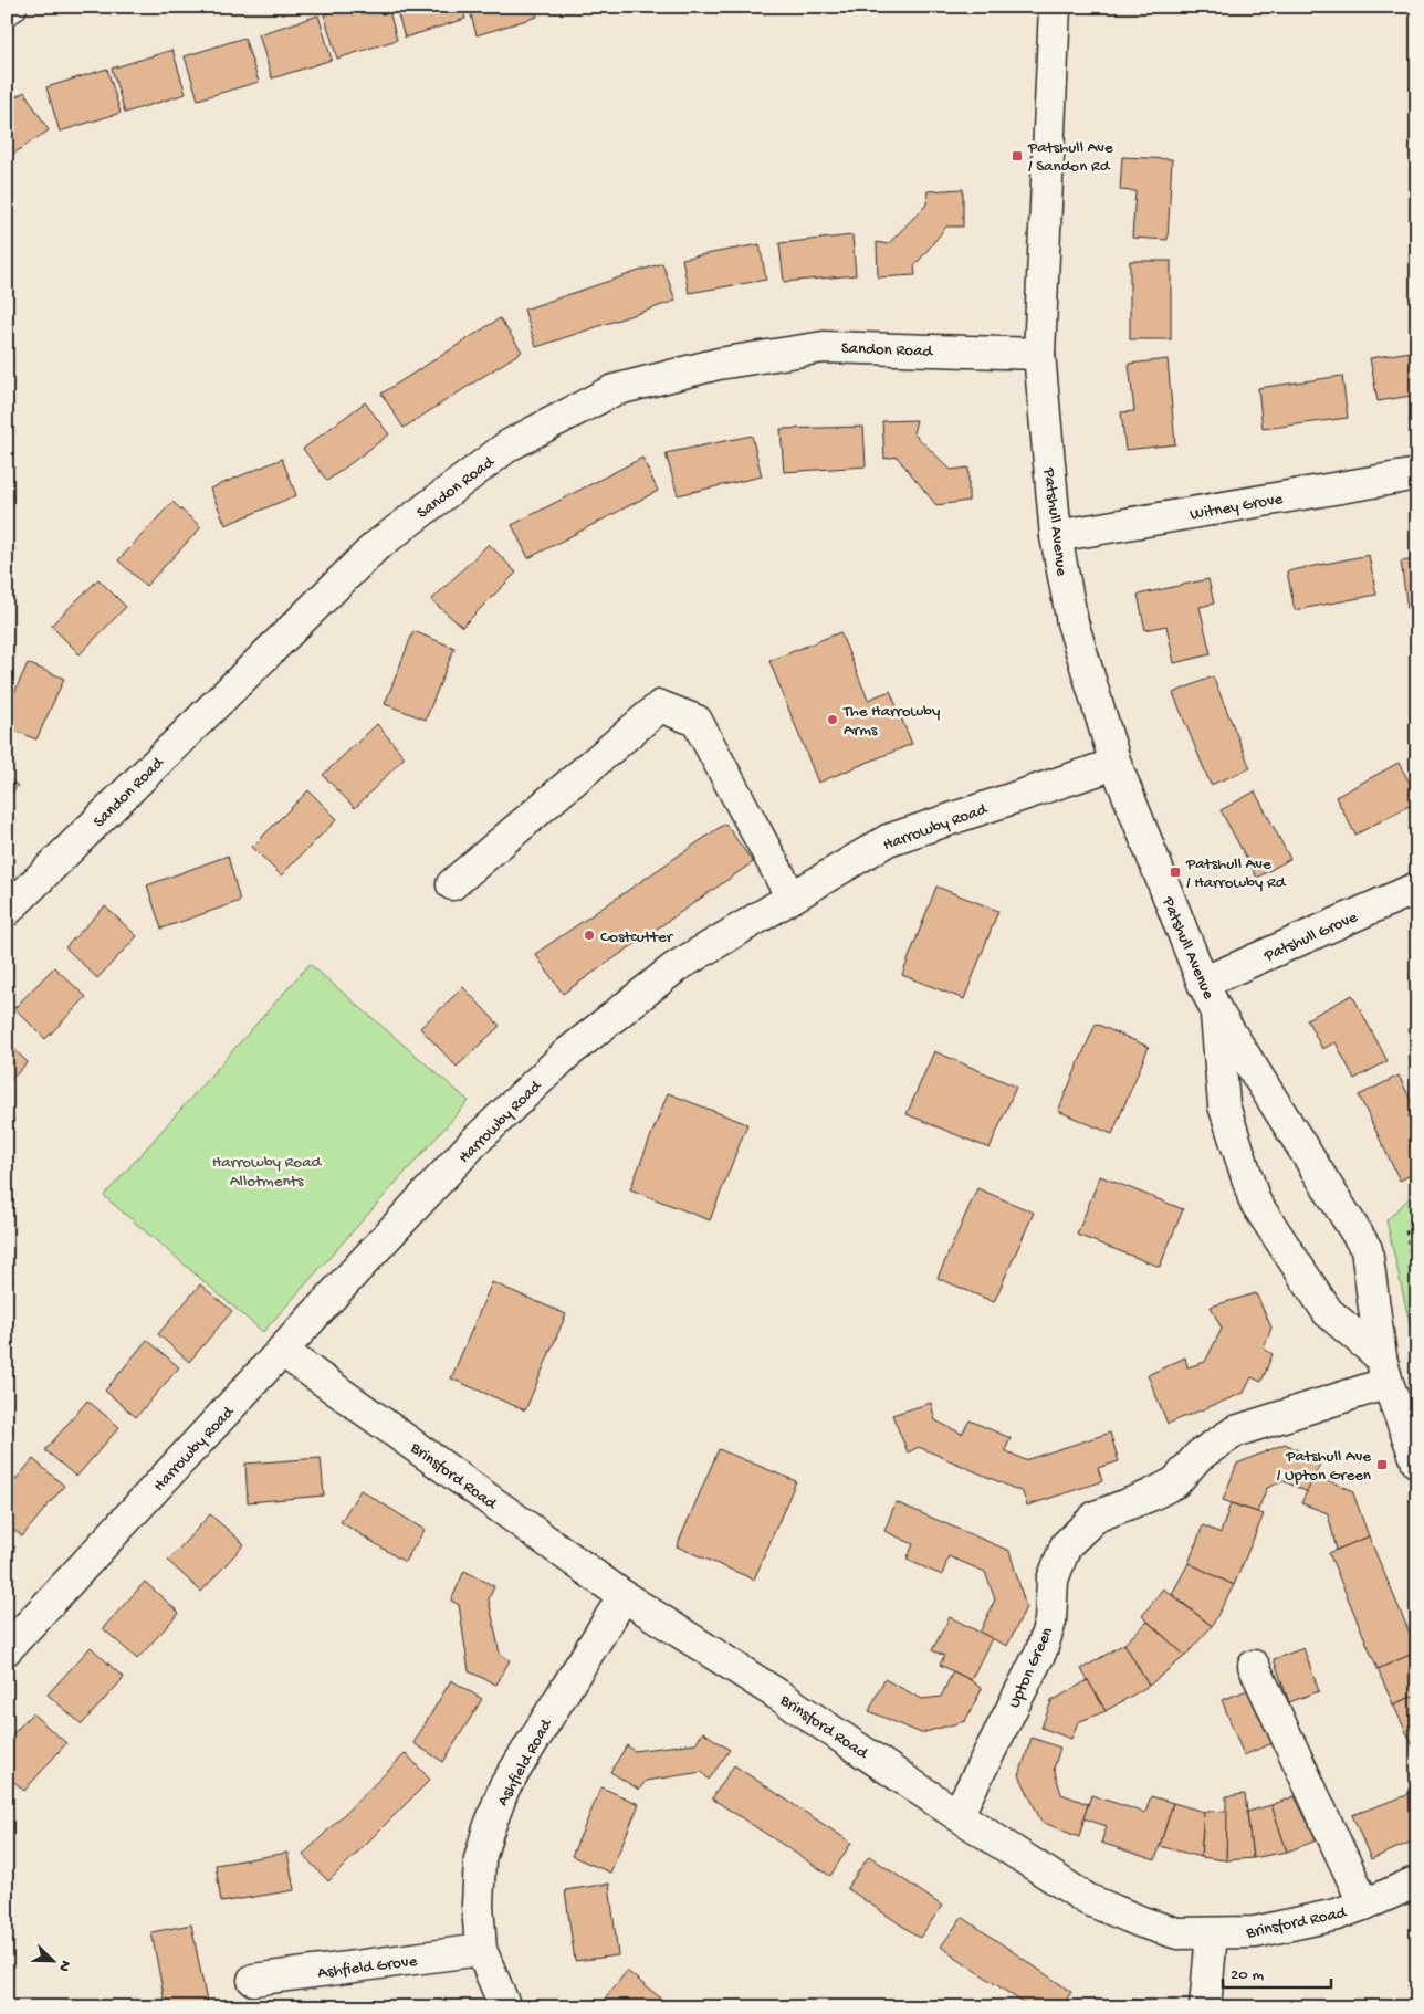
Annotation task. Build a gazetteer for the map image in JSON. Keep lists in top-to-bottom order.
{
  "streets": {
    "street": [
      "Sandon Road",
      "Witney Grove",
      "Patshull Avenue",
      "Harrowby Road",
      "Patshull Grove",
      "Brinsford Road",
      "Upton Green",
      "Ashfield Road",
      "Ashfield Grove"
    ]
  },
  "crossings": [
    ["Sandon Road", "Patshull Avenue"],
    ["Witney Grove", "Patshull Avenue"],
    ["Patshull Avenue", "Harrowby Road"],
    ["Patshull Avenue", "Patshull Grove"],
    ["Patshull Avenue", "Upton Green"],
    ["Harrowby Road", "Brinsford Road"],
    ["Brinsford Road", "Upton Green"],
    ["Brinsford Road", "Ashfield Road"],
    ["Ashfield Road", "Ashfield Grove"]
  ],
  "parks": ["Harrowby Road Allotments"],
  "places": {
    "transit": ["Patshull Ave / Sandon Rd", "Patshull Ave / Harrowby Rd", "Patshull Ave / Upton Green"],
    "other": ["The Harrowby Arms", "Costcutter"]
  },
  "scale_bar": "20 m",
  "north": "bottom right"
}
